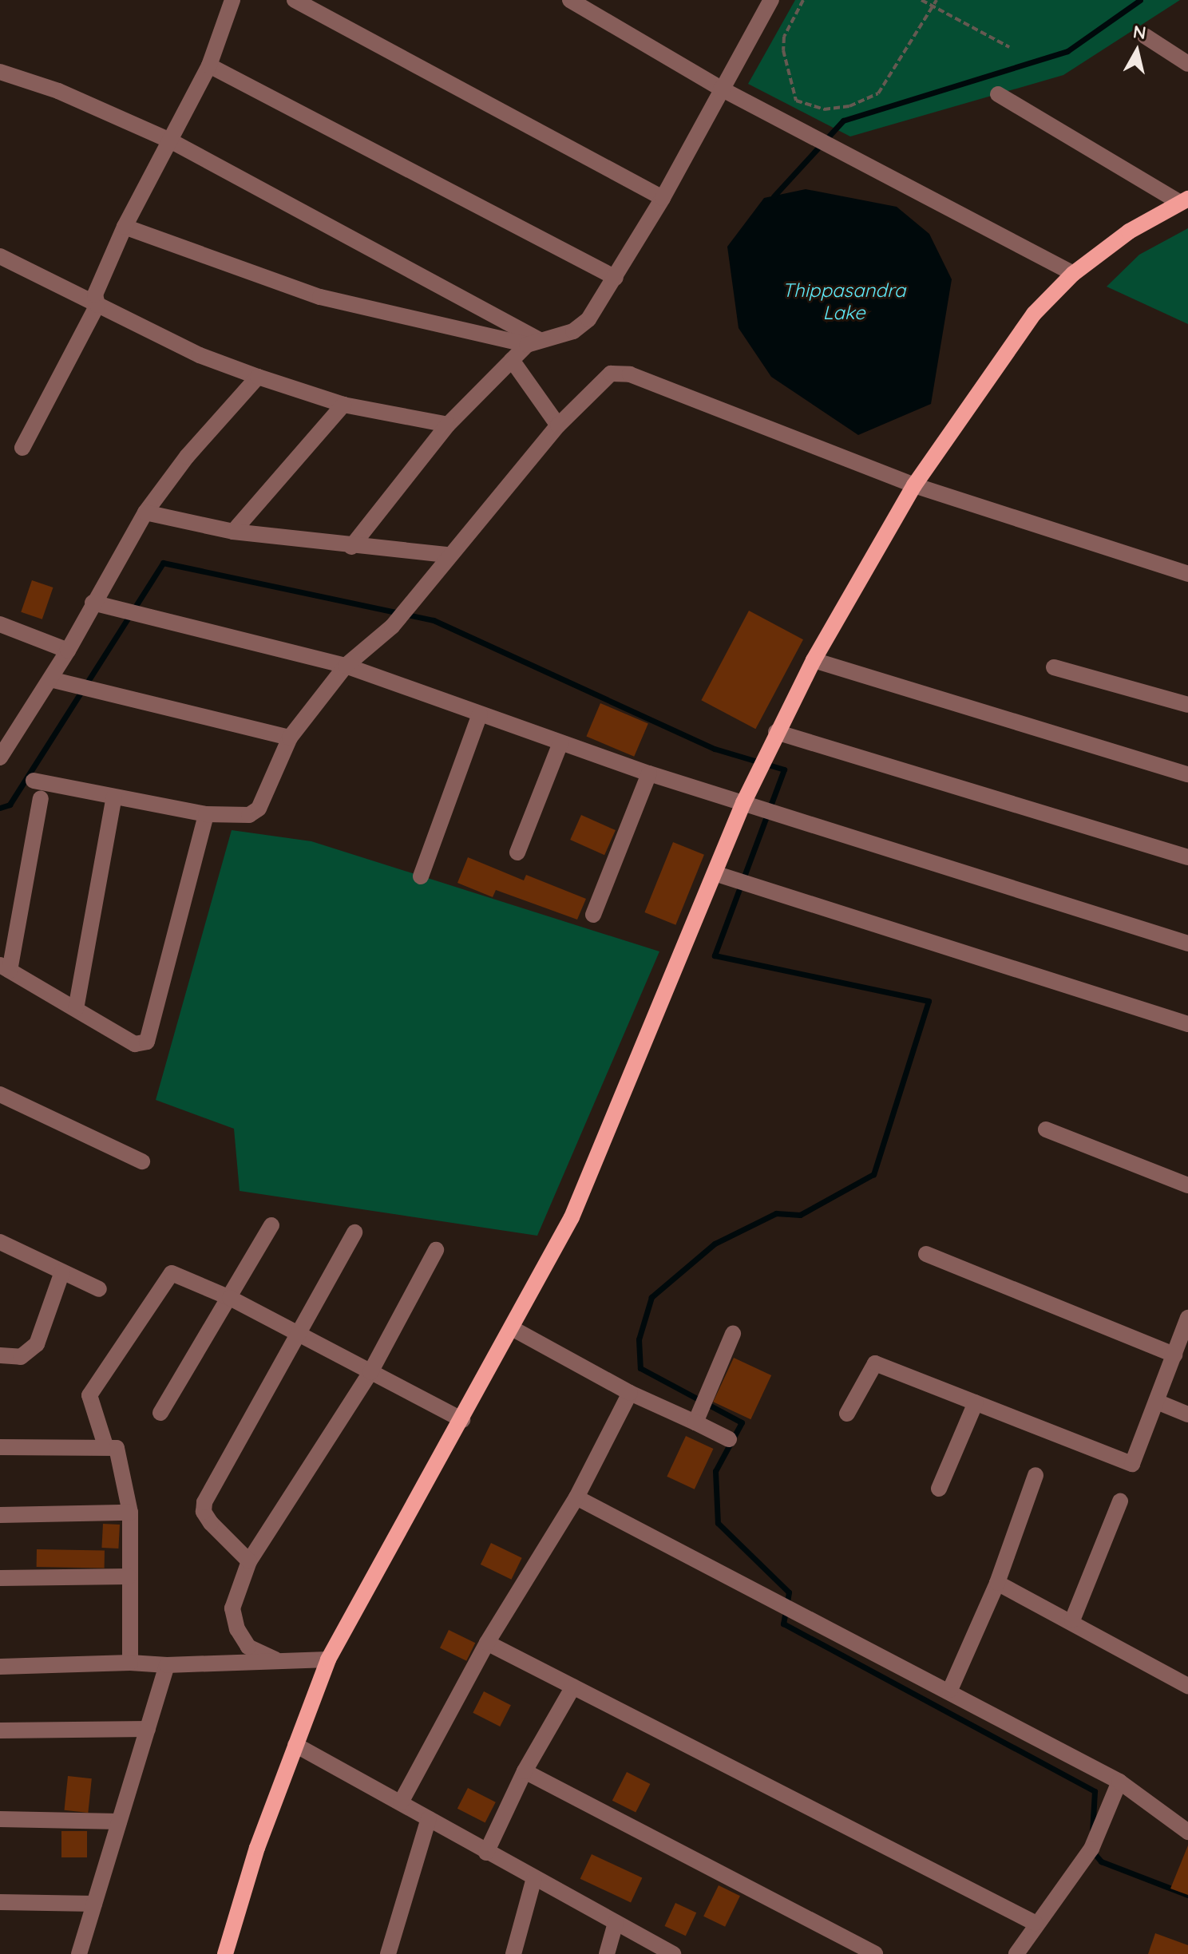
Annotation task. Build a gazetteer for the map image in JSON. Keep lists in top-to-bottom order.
{
  "water": ["Thippasandra Lake"],
  "north": "top"
}
